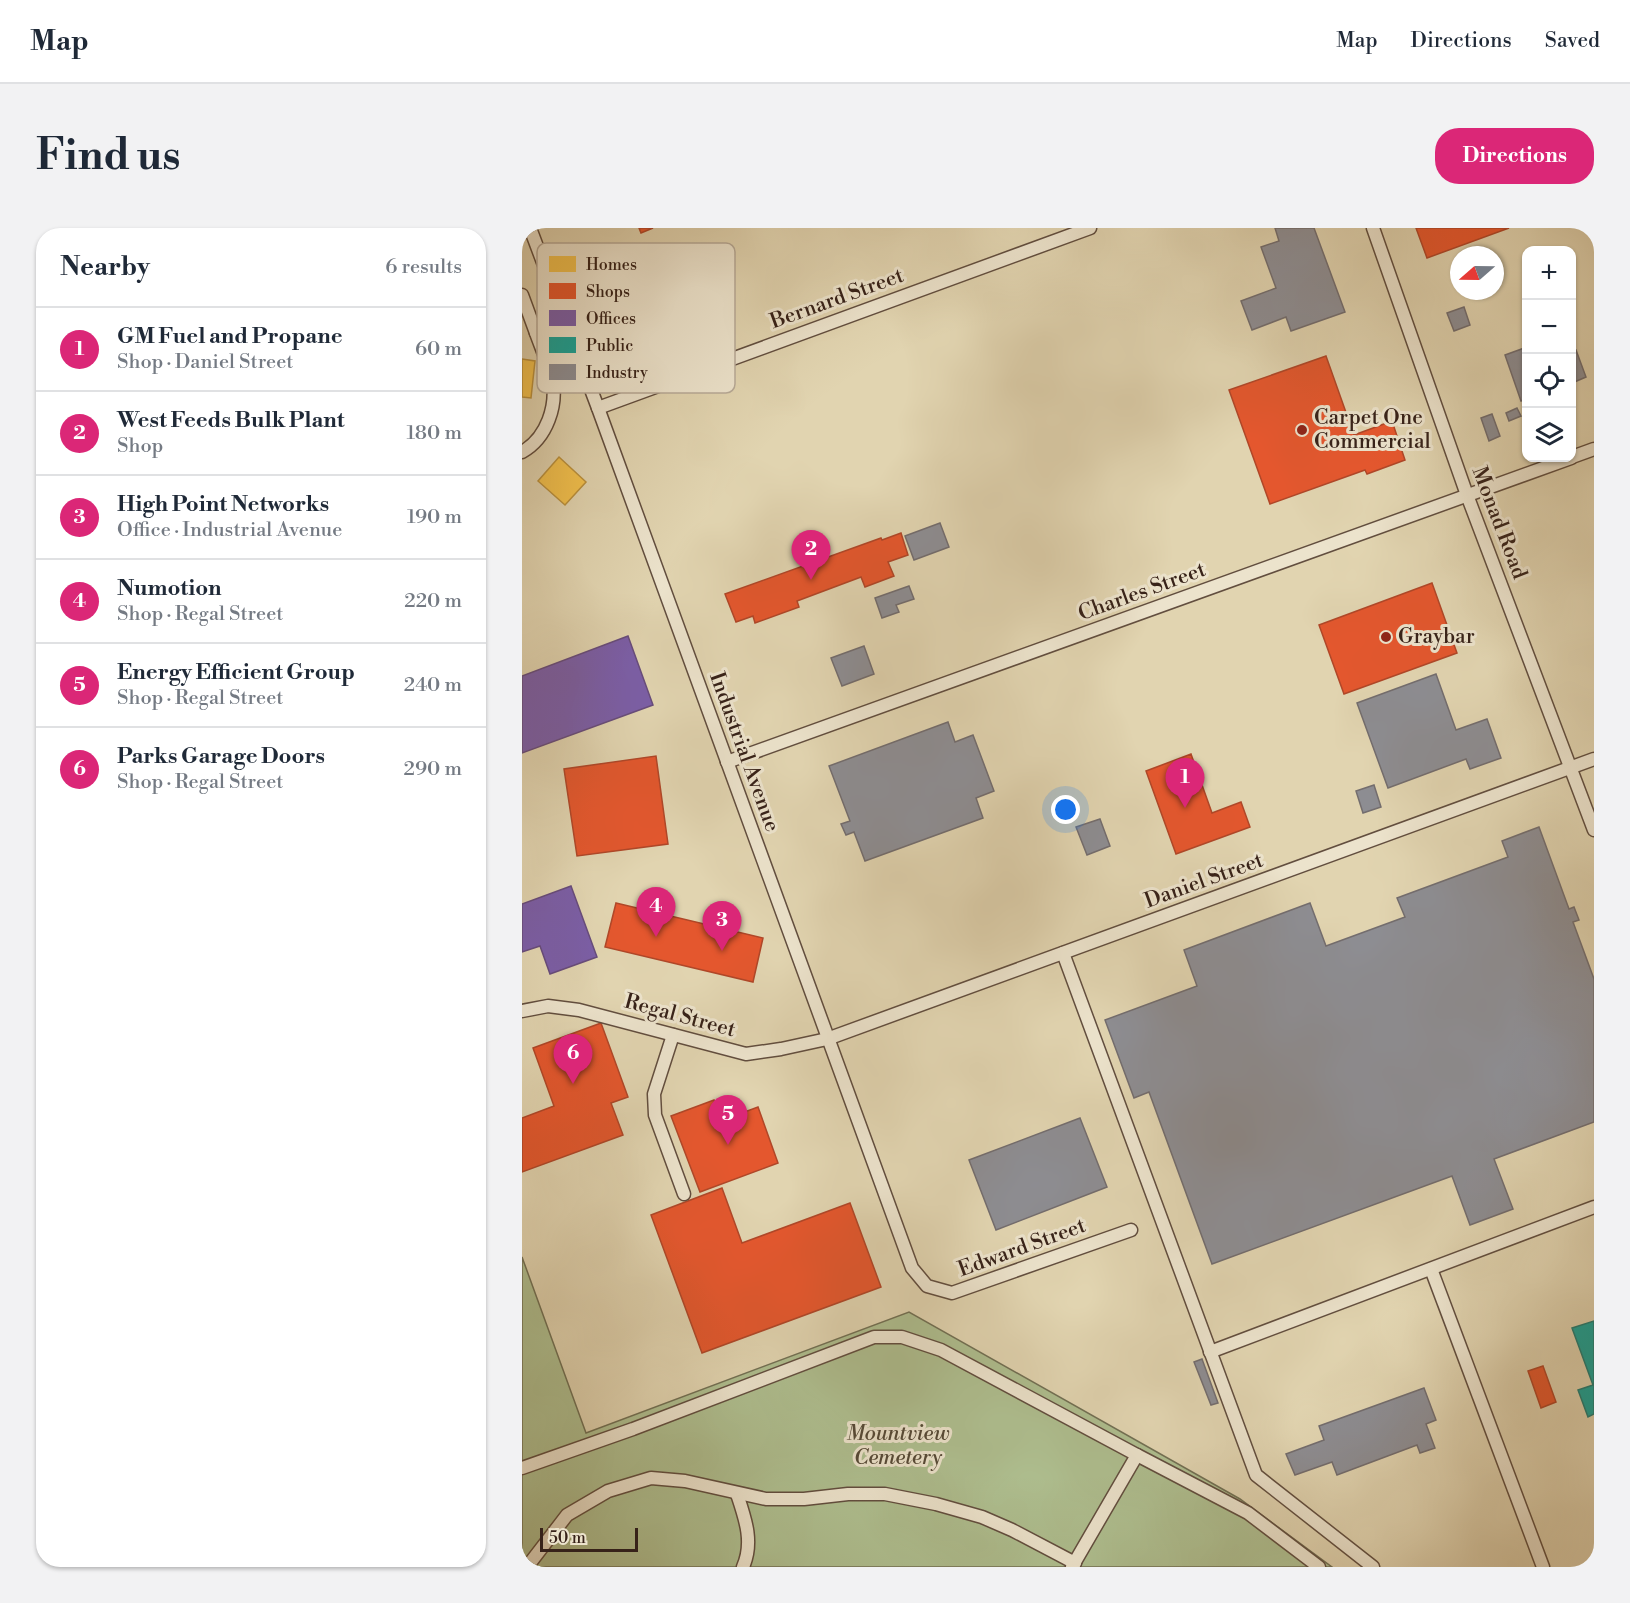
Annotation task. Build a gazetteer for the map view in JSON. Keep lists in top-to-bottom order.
{
  "streets": {
    "street": [
      "Bernard Street",
      "Monad Road",
      "Charles Street",
      "Industrial Avenue",
      "Daniel Street",
      "Regal Street",
      "Edward Street"
    ]
  },
  "crossings": [
    ["Bernard Street", "Industrial Avenue"],
    ["Monad Road", "Charles Street"],
    ["Monad Road", "Daniel Street"],
    ["Charles Street", "Industrial Avenue"],
    ["Industrial Avenue", "Daniel Street"],
    ["Industrial Avenue", "Regal Street"],
    ["Industrial Avenue", "Edward Street"],
    ["Daniel Street", "Regal Street"]
  ],
  "parks": ["Mountview Cemetery"],
  "places": ["Carpet One Commercial", "Graybar"],
  "legend": [
    "Homes",
    "Shops",
    "Offices",
    "Public",
    "Industry"
  ],
  "scale_bar": "50 m",
  "north": "left",
  "page": {
    "header": "Map",
    "nav": ["Map", "Directions", "Saved"],
    "buttons": "Directions",
    "title": "Find us",
    "heading": ["Nearby", "6 results"],
    "map_buttons": ["+", "−"],
    "list": [
      {
        "mark": "1",
        "name": "GM Fuel and Propane",
        "note": "Shop · Daniel Street",
        "value": "60 m"
      },
      {
        "mark": "2",
        "name": "West Feeds Bulk Plant",
        "note": "Shop",
        "value": "180 m"
      },
      {
        "mark": "3",
        "name": "High Point Networks",
        "note": "Office · Industrial Avenue",
        "value": "190 m"
      },
      {
        "mark": "4",
        "name": "Numotion",
        "note": "Shop · Regal Street",
        "value": "220 m"
      },
      {
        "mark": "5",
        "name": "Energy Efficient Group",
        "note": "Shop · Regal Street",
        "value": "240 m"
      },
      {
        "mark": "6",
        "name": "Parks Garage Doors",
        "note": "Shop · Regal Street",
        "value": "290 m"
      }
    ],
    "pins": [
      "2",
      "1",
      "4",
      "3",
      "6",
      "5"
    ],
    "scale": "50 m"
  }
}
